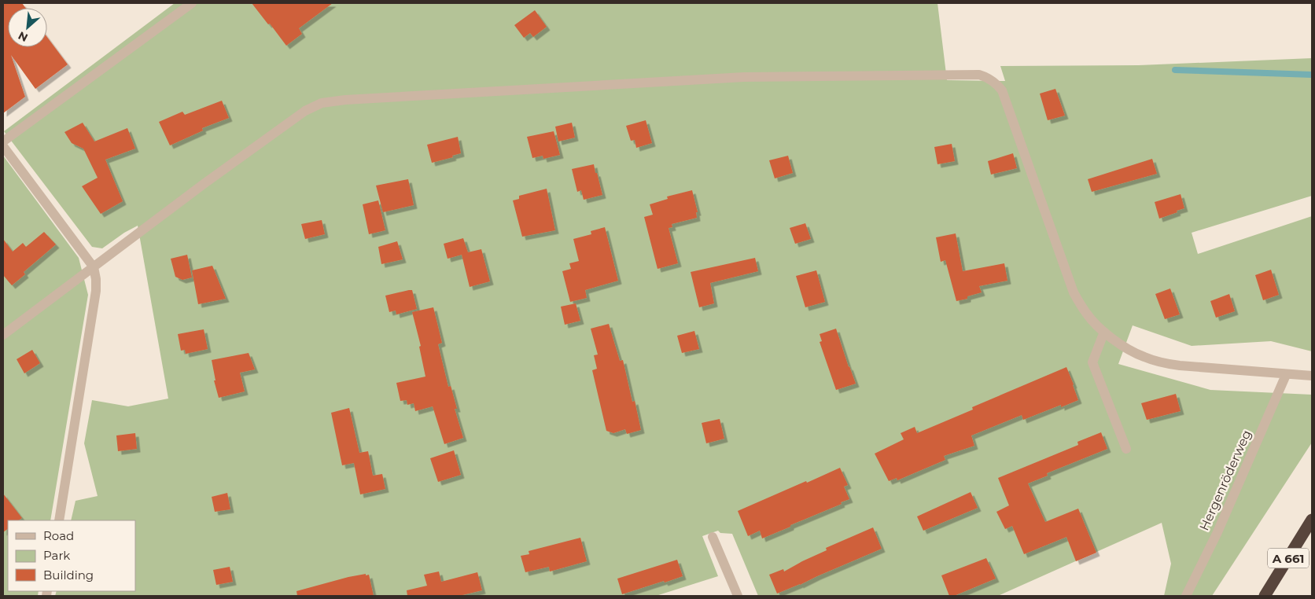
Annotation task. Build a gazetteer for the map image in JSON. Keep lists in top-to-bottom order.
{
  "streets": {
    "highway": ["A 661"],
    "street": ["Hergenröderweg"]
  },
  "legend": ["Road", "Park", "Building"],
  "north": "bottom left"
}
